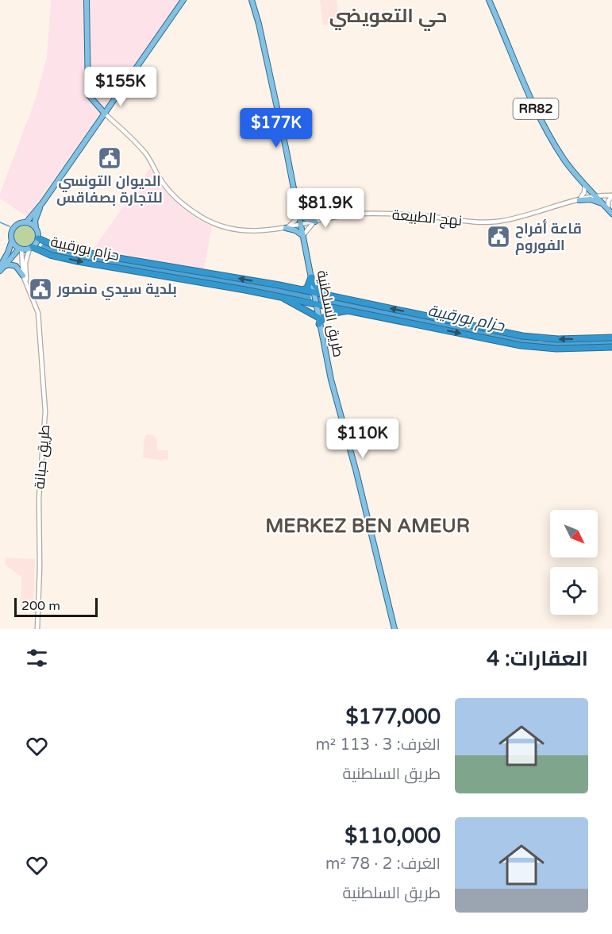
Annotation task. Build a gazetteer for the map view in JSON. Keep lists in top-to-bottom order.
{
  "streets": {
    "highway": ["حزام بورقيبة"],
    "main road": ["RR82", "طريق السلطنية"],
    "street": ["نهج الطبيعة", "طريق حبانة"]
  },
  "crossings": [
    ["RR82", "نهج الطبيعة"],
    ["نهج الطبيعة", "طريق السلطنية"],
    ["حزام بورقيبة", "طريق السلطنية"],
    ["حزام بورقيبة", "طريق حبانة"]
  ],
  "districts": ["حي التعويضي", "MERKEZ BEN AMEUR"],
  "water": ["حزام بورقيبة"],
  "places": {
    "public building": ["الديوان التونسي للتجارة بصفاقس", "قاعة أفراح الفوروم", "بلدية سيدي منصور"]
  },
  "scale_bar": "200 m",
  "north": "bottom right",
  "page": {
    "price": [
      "$155K",
      "$177K",
      "$81.9K",
      "$110K"
    ],
    "scale": "200 m",
    "heading": "العقارات: 4",
    "list": [
      {
        "name": "$177,000",
        "note": "الغرف: 3 · 113 m² · طريق السلطنية"
      },
      {
        "name": "$110,000",
        "note": "الغرف: 2 · 78 m² · طريق السلطنية"
      }
    ]
  }
}
